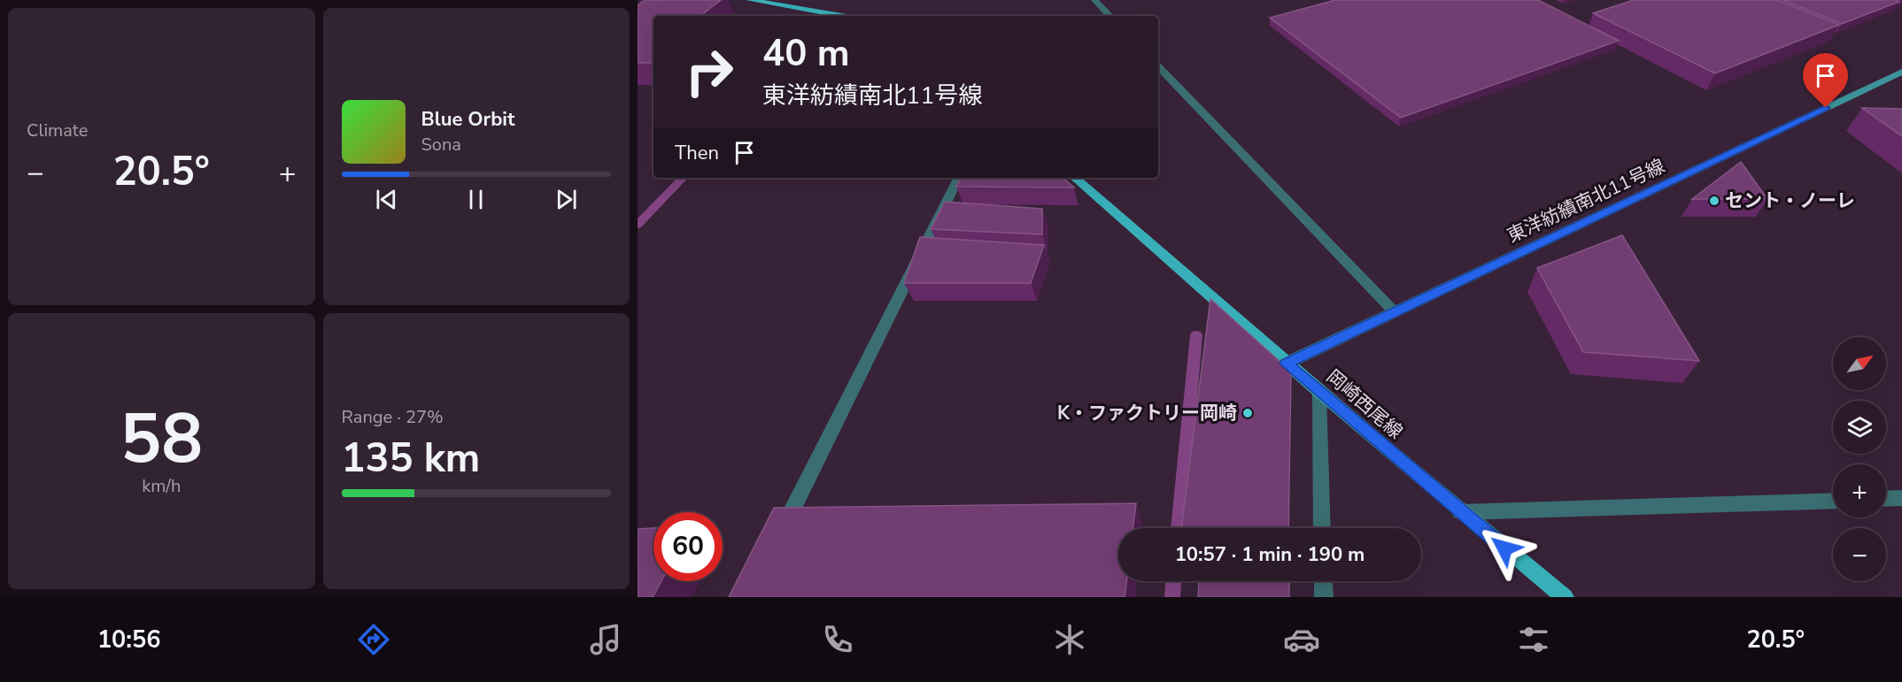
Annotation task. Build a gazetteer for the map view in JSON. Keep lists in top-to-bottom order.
{
  "streets": {
    "main road": ["岡崎西尾線"],
    "street": ["東洋紡績南北11号線"]
  },
  "crossings": [
    ["東洋紡績南北11号線", "岡崎西尾線"]
  ],
  "places": ["セント・ノーレ", "K・ファクトリー岡崎"],
  "north": "top right",
  "page": {
    "tile": [
      "Climate",
      ["58", "km/h"],
      ["Range · 27%", "135 km"]
    ],
    "turn": ["40 m", "東洋紡績南北11号線"],
    "song": ["Blue Orbit", "Sona"],
    "then": "Then",
    "heat": ["−", "20.5°", "+"],
    "map_buttons": ["+", "−"],
    "limit": "60",
    "trip": "10:57 · 1 min · 190 m",
    "tabs": ["10:56", "20.5°"]
  }
}
